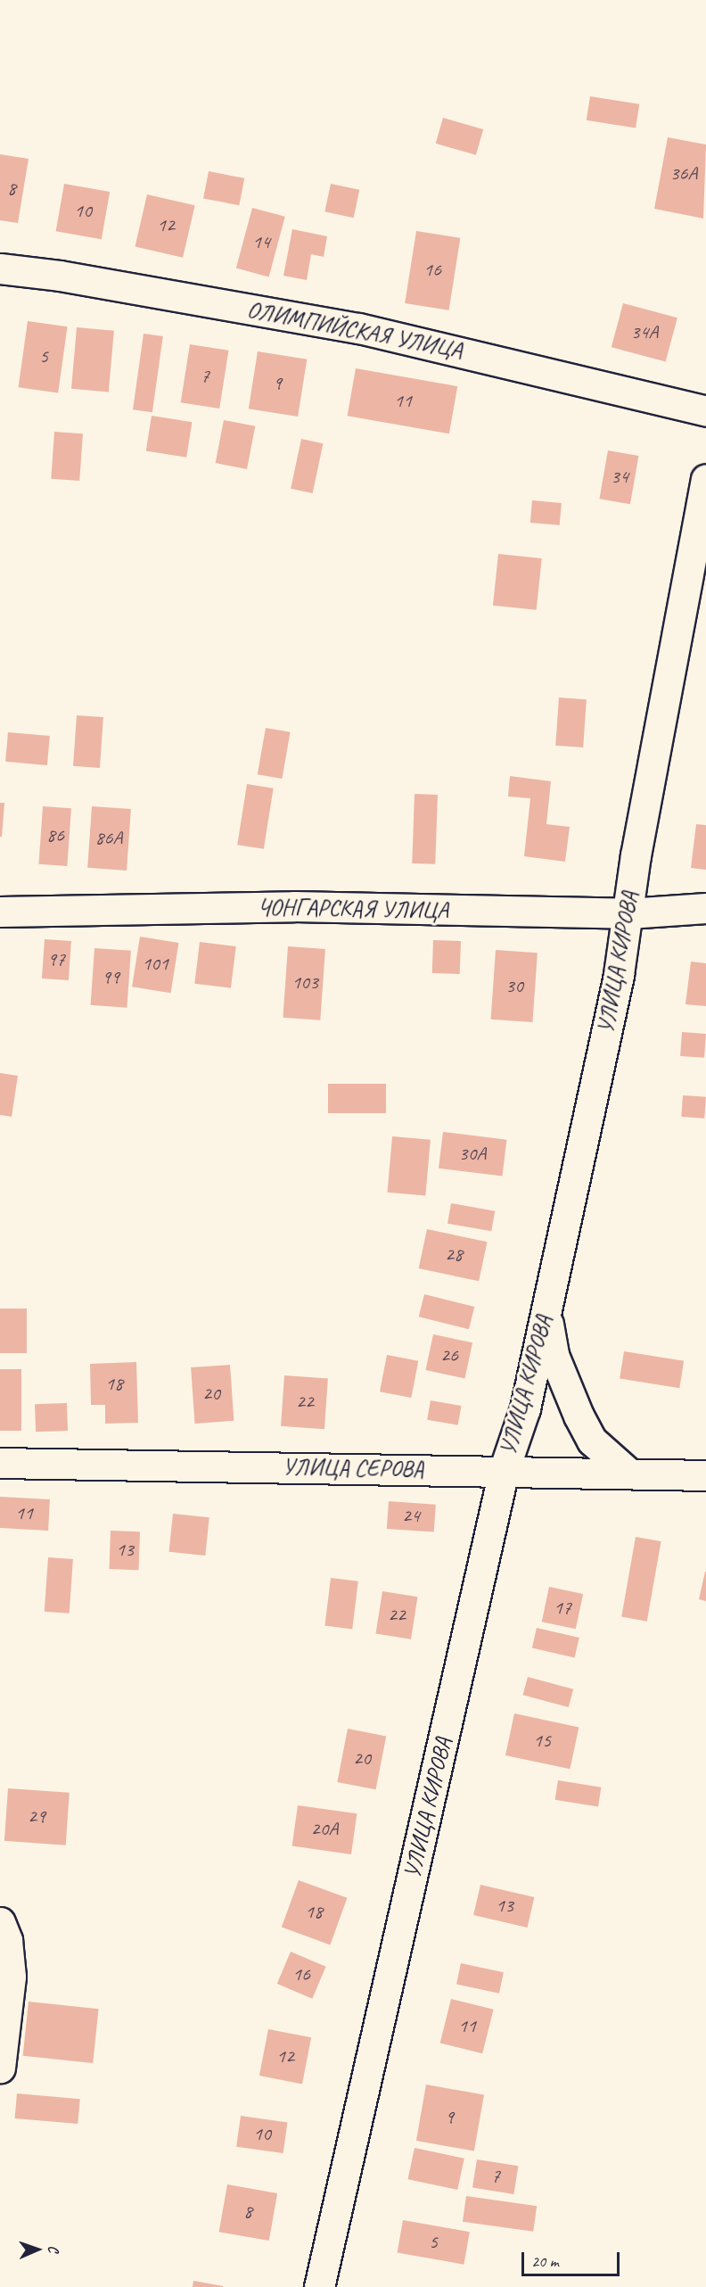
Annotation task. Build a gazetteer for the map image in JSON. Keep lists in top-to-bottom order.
{
  "streets": {
    "street": [
      "ОЛИМПИЙСКАЯ УЛИЦА",
      "ЧОНГАРСКАЯ УЛИЦА",
      "УЛИЦА КИРОВА",
      "УЛИЦА СЕРОВА"
    ]
  },
  "crossings": [
    ["ЧОНГАРСКАЯ УЛИЦА", "УЛИЦА КИРОВА"],
    ["УЛИЦА КИРОВА", "УЛИЦА СЕРОВА"]
  ],
  "house_numbers": [
    "36А",
    "8",
    "10",
    "12",
    "14",
    "16",
    "34А",
    "5",
    "7",
    "9",
    "11",
    "34",
    "86",
    "86А",
    "97",
    "101",
    "99",
    "103",
    "30",
    "30А",
    "28",
    "26",
    "18",
    "20",
    "22",
    "11",
    "24",
    "13",
    "17",
    "22",
    "15",
    "20",
    "29",
    "20А",
    "13",
    "18",
    "16",
    "11",
    "12",
    "9",
    "10",
    "7",
    "8",
    "5"
  ],
  "scale_bar": "20 m",
  "north": "right"
}
